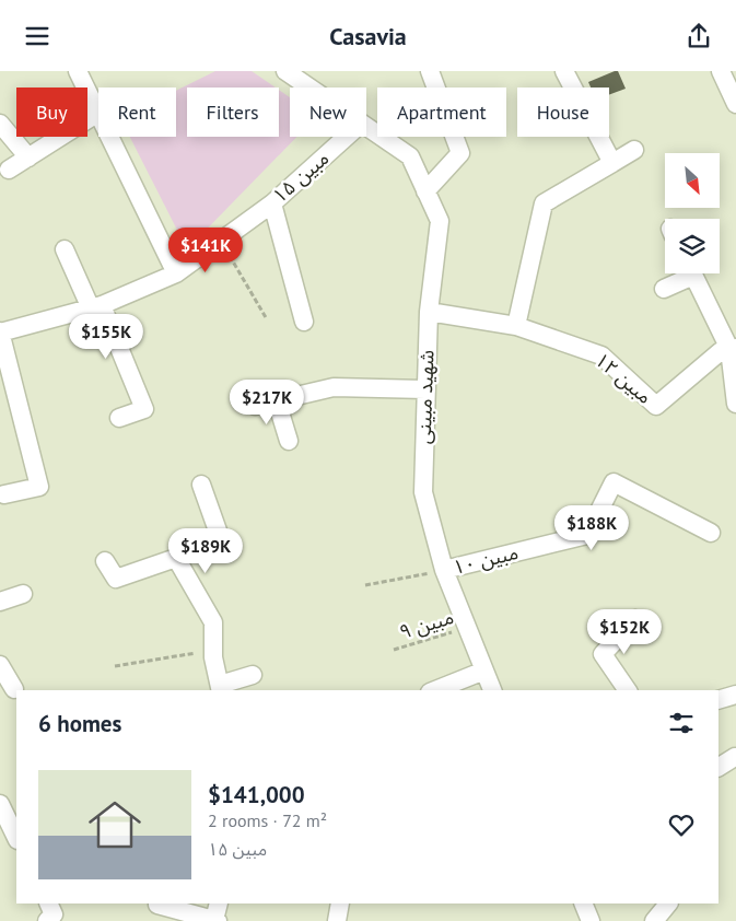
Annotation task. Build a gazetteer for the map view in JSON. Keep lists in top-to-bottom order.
{
  "streets": {
    "street": [
      "مبین ۱۵",
      "مبین ۱۲",
      "شهید مبینی",
      "مبین ۱۰"
    ],
    "path": ["مبین ۹"]
  },
  "crossings": [
    ["مبین ۱۲", "شهید مبینی"],
    ["شهید مبینی", "مبین ۱۰"],
    ["شهید مبینی", "مبین ۹"]
  ],
  "north": "bottom right",
  "page": {
    "header": "Casavia",
    "chip": [
      "Buy",
      "Rent",
      "Filters",
      "New",
      "Apartment",
      "House"
    ],
    "price": [
      "$141K",
      "$155K",
      "$217K",
      "$188K",
      "$189K",
      "$152K"
    ],
    "heading": "6 homes",
    "list": [
      {
        "name": "$141,000",
        "note": "2 rooms · 72 m² · مبین ۱۵"
      }
    ]
  }
}
